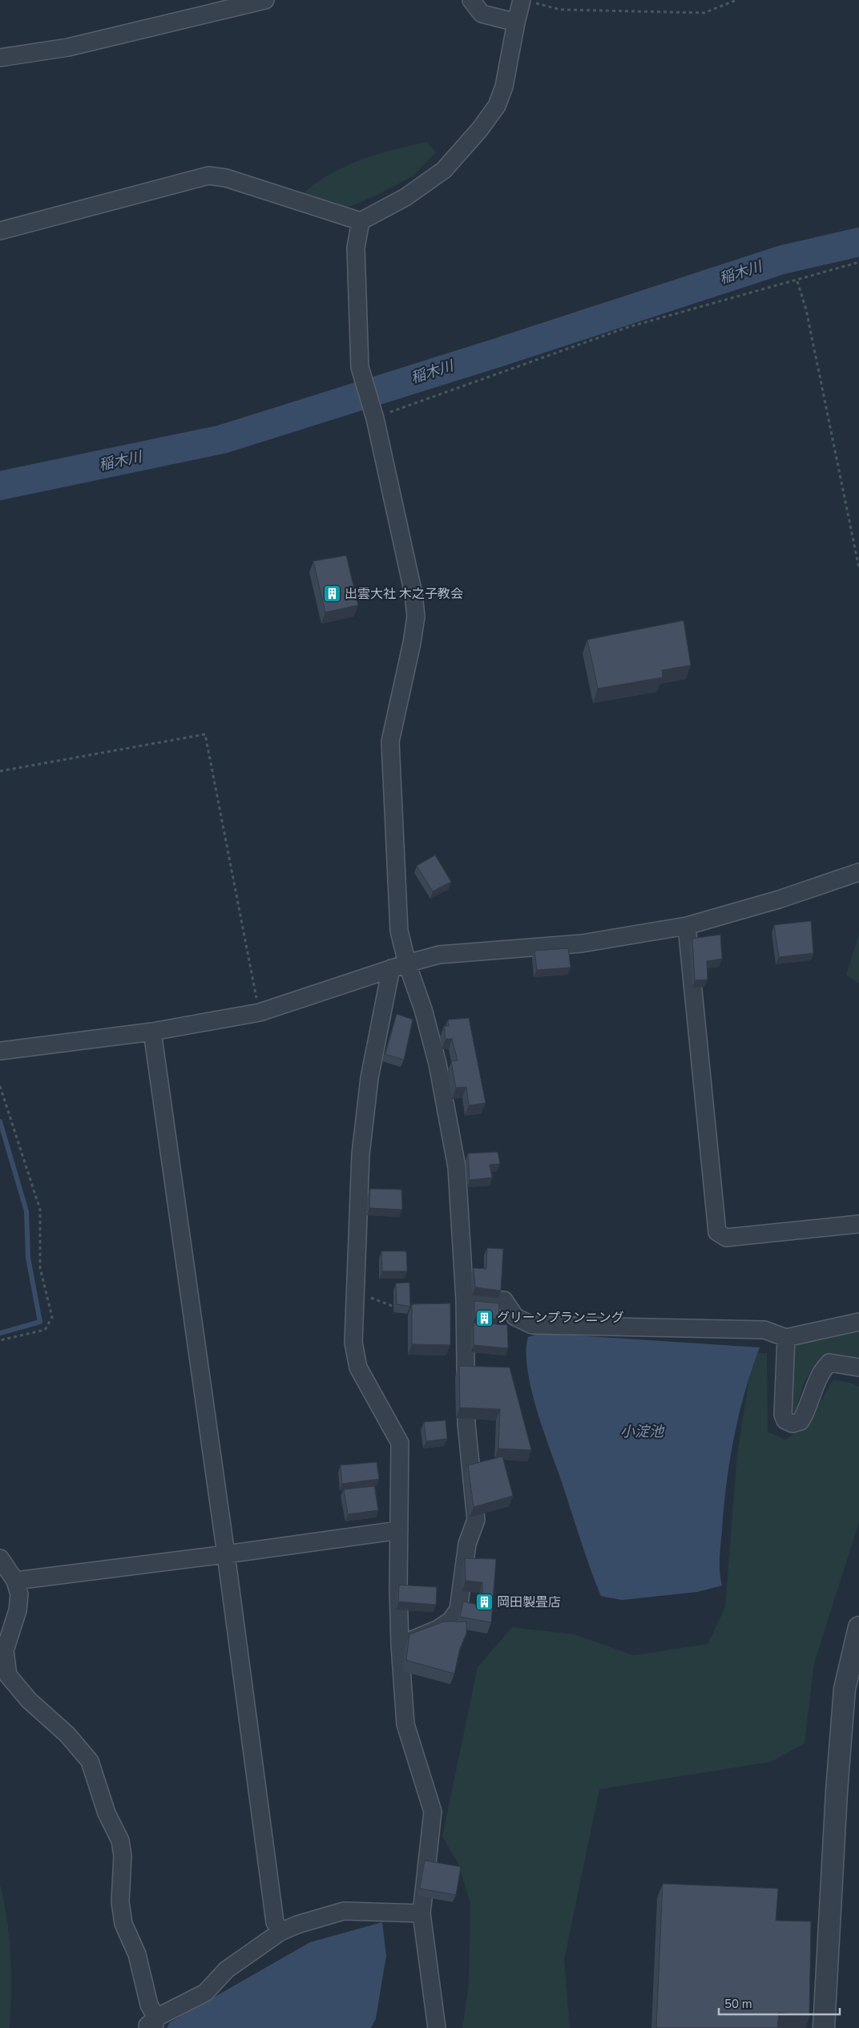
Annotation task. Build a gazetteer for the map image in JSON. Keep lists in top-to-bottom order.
{
  "water": ["稲木川", "小淀池"],
  "places": {
    "building": ["出雲大社 木之子教会", "グリーンプランニング", "岡田製畳店"]
  },
  "scale_bar": "50 m"
}
